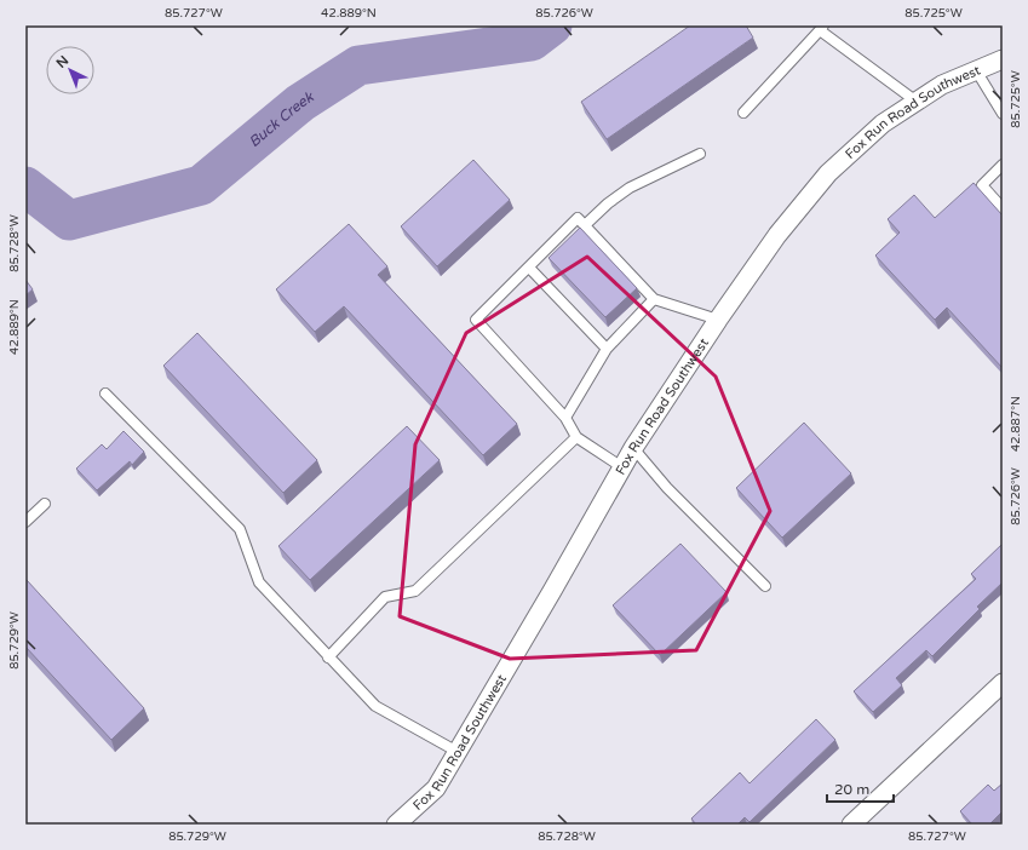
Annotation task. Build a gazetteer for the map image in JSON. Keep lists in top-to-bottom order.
{
  "streets": {
    "street": ["Fox Run Road Southwest"]
  },
  "water": ["Buck Creek"],
  "scale_bar": "20 m",
  "north": "top left",
  "coordinates": [
    "85.727°W",
    "42.889°N",
    "85.726°W",
    "85.725°W",
    "85.728°W",
    "42.887°N",
    "85.729°W"
  ]
}
